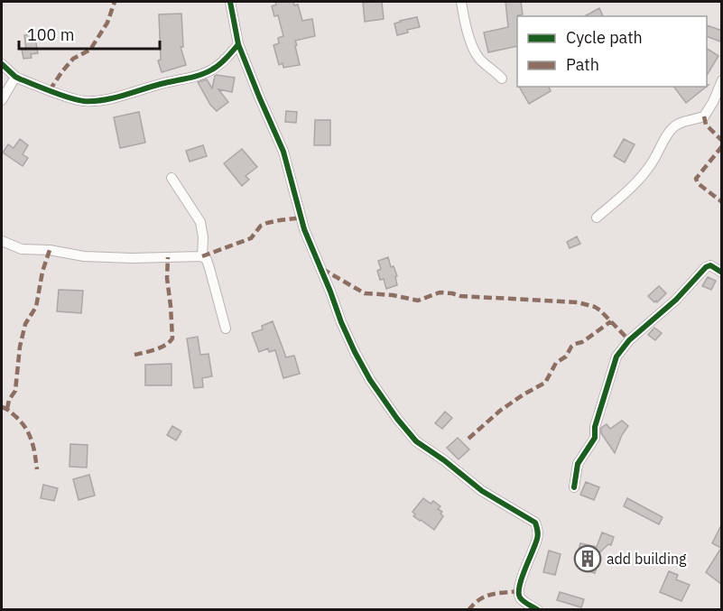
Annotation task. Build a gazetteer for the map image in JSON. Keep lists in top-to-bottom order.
{
  "places": {
    "building": ["add building"]
  },
  "legend": ["Cycle path", "Path"],
  "scale_bar": "100 m"
}
